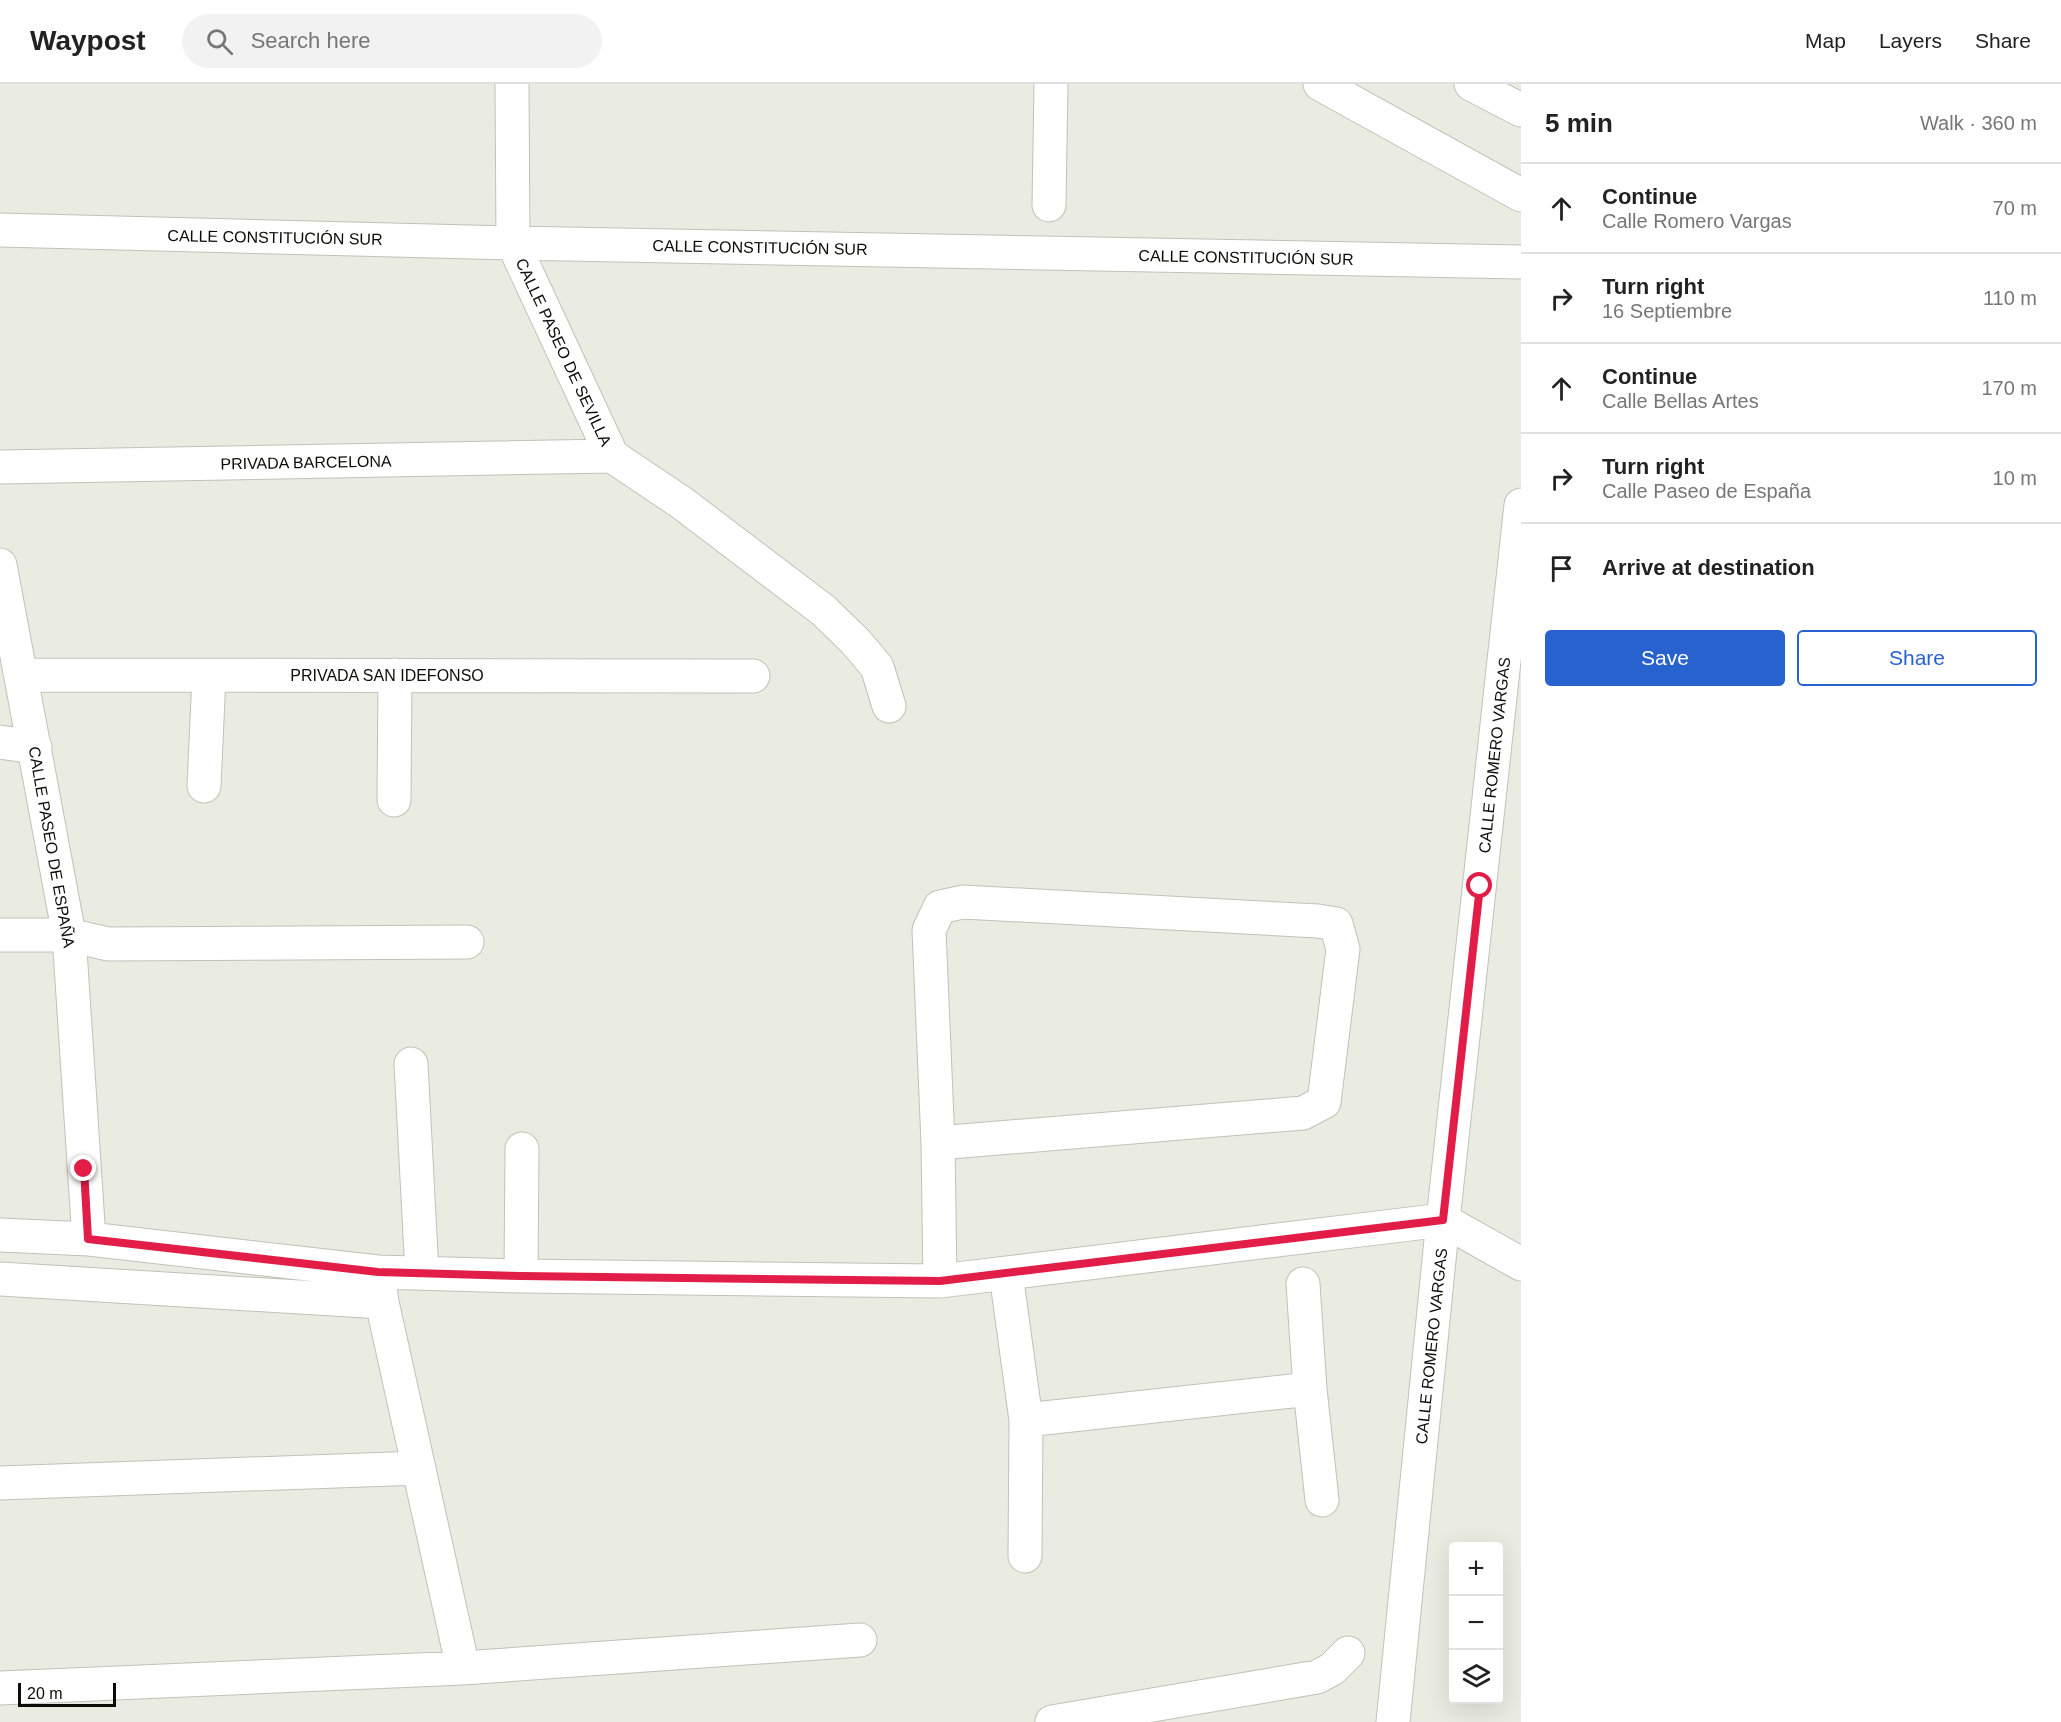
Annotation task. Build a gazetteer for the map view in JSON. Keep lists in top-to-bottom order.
{
  "streets": {
    "street": [
      "CALLE CONSTITUCIÓN SUR",
      "CALLE PASEO DE SEVILLA",
      "PRIVADA BARCELONA",
      "PRIVADA SAN IDEFONSO",
      "CALLE ROMERO VARGAS",
      "CALLE PASEO DE ESPAÑA"
    ]
  },
  "crossings": [
    ["CALLE CONSTITUCIÓN SUR", "CALLE PASEO DE SEVILLA"],
    ["CALLE PASEO DE SEVILLA", "PRIVADA BARCELONA"],
    ["PRIVADA SAN IDEFONSO", "CALLE PASEO DE ESPAÑA"]
  ],
  "scale_bar": "20 m",
  "page": {
    "header": "Waypost",
    "search": "Search here",
    "nav": ["Map", "Layers", "Share"],
    "heading": ["5 min", "Walk · 360 m"],
    "list": [
      ["Continue", "Calle Romero Vargas", "70 m"],
      ["Turn right", "16 Septiembre", "110 m"],
      ["Continue", "Calle Bellas Artes", "170 m"],
      ["Turn right", "Calle Paseo de España", "10 m"],
      "Arrive at destination"
    ],
    "buttons": ["Save", "Share"],
    "map_buttons": ["+", "−"],
    "scale": "20 m"
  }
}
